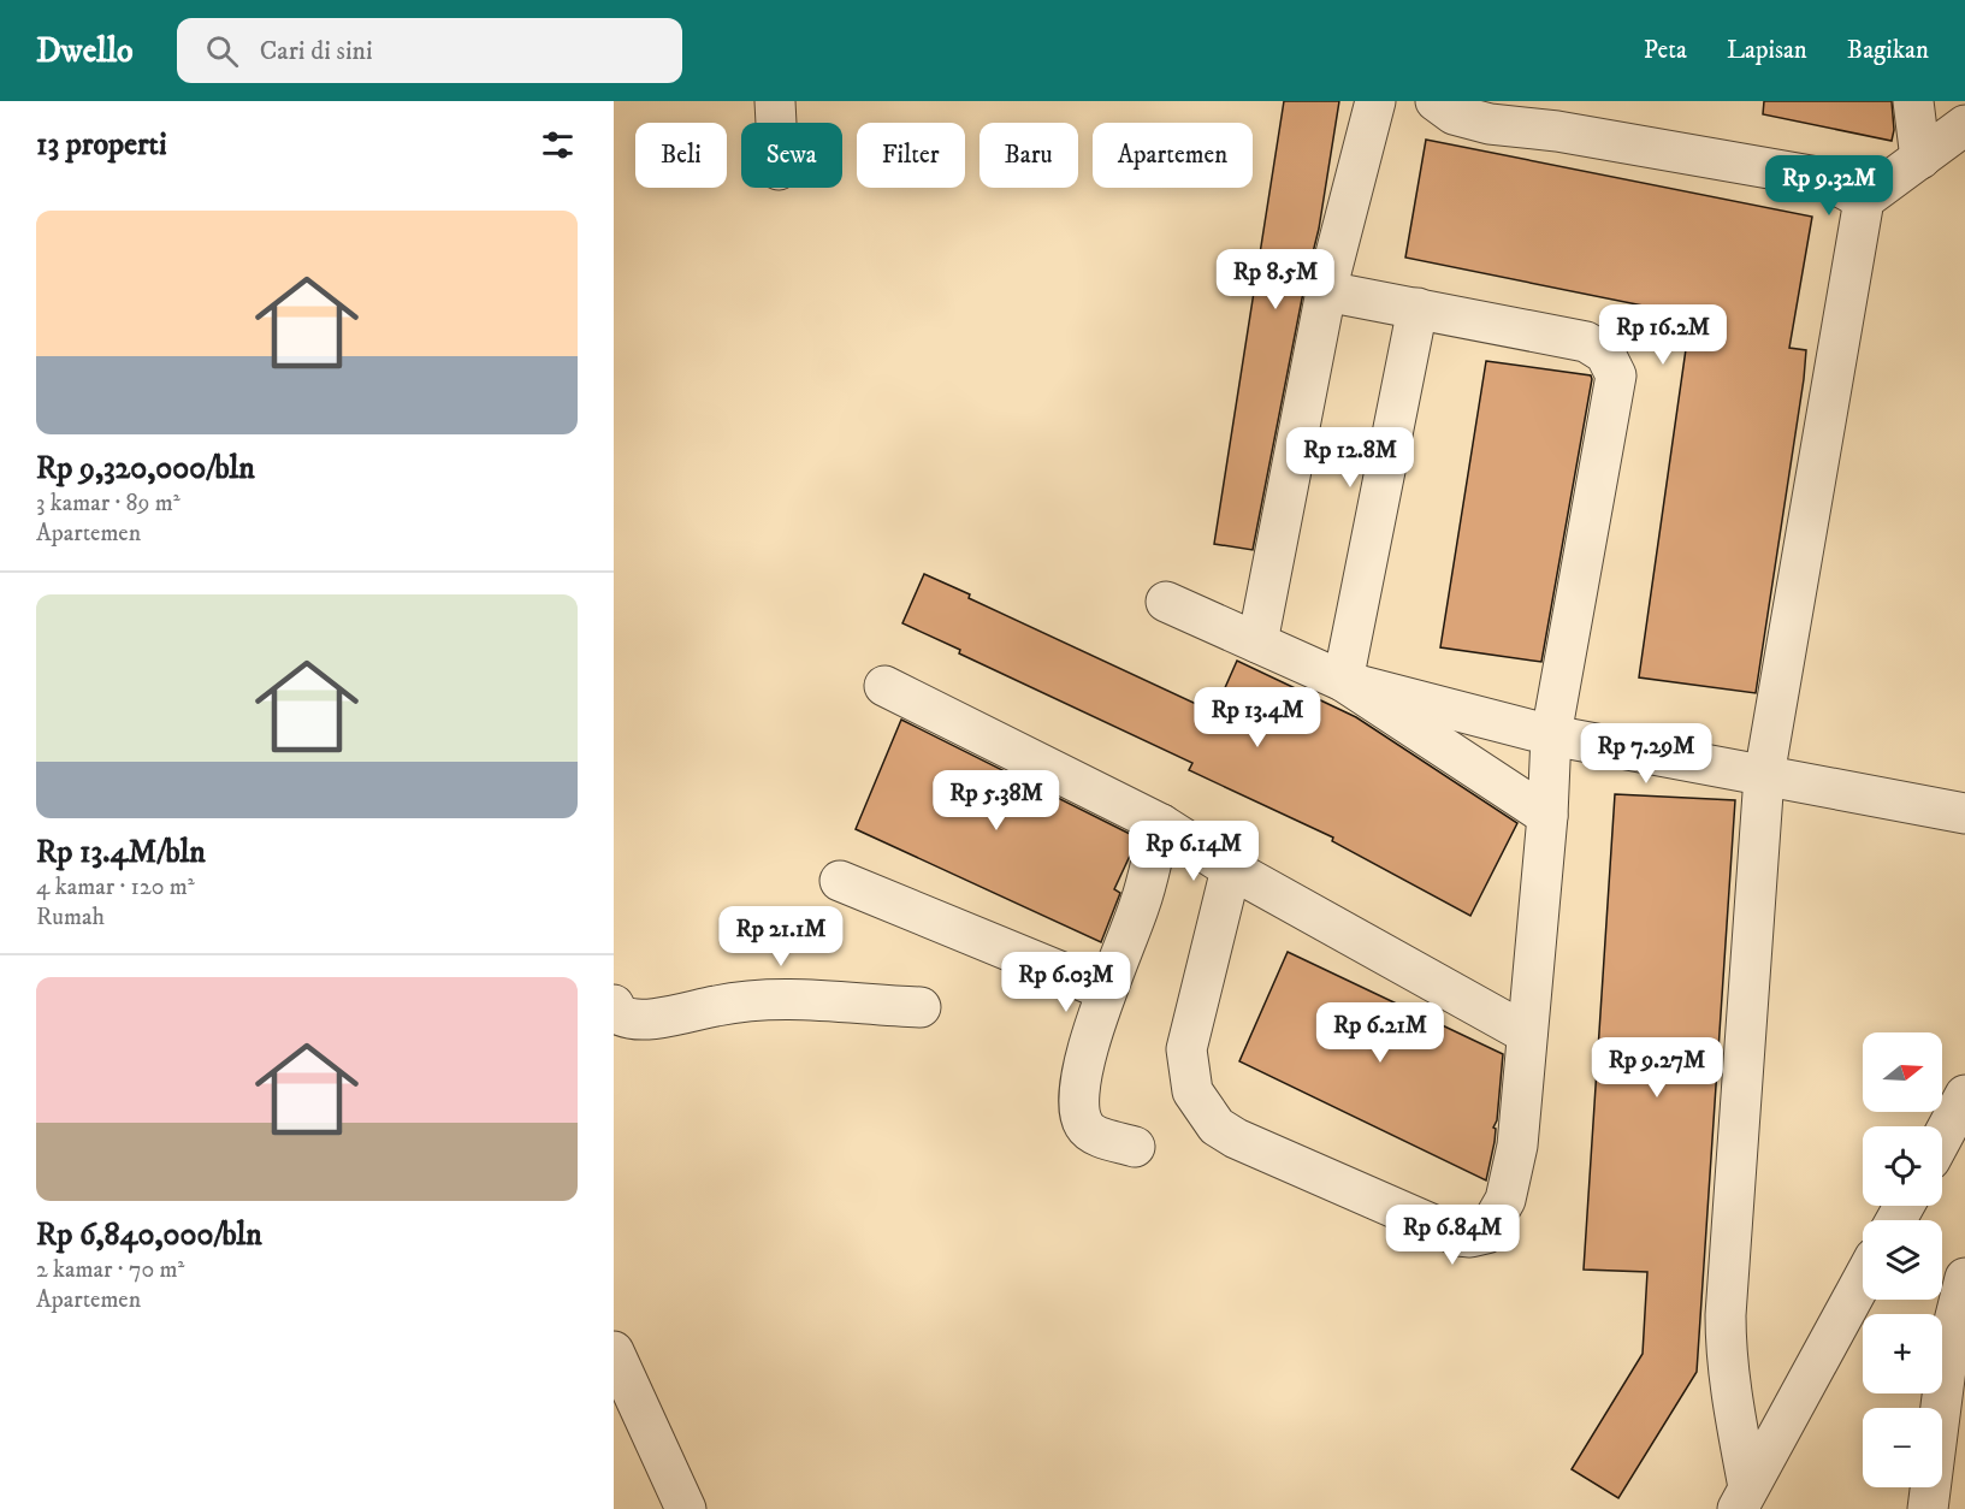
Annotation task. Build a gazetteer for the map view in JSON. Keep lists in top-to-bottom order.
{
  "north": "right",
  "page": {
    "header": "Dwello",
    "search": "Cari di sini",
    "nav": ["Peta", "Lapisan", "Bagikan"],
    "heading": "13 properti",
    "chip": [
      "Beli",
      "Sewa",
      "Filter",
      "Baru",
      "Apartemen"
    ],
    "price": [
      "Rp 9.32M",
      "Rp 8.5M",
      "Rp 16.2M",
      "Rp 12.8M",
      "Rp 13.4M",
      "Rp 7.29M",
      "Rp 5.38M",
      "Rp 6.14M",
      "Rp 21.1M",
      "Rp 6.03M",
      "Rp 6.21M",
      "Rp 9.27M",
      "Rp 6.84M"
    ],
    "list": [
      {
        "name": "Rp 9,320,000/bln",
        "note": "3 kamar · 89 m² · Apartemen"
      },
      {
        "name": "Rp 13.4M/bln",
        "note": "4 kamar · 120 m² · Rumah"
      },
      {
        "name": "Rp 6,840,000/bln",
        "note": "2 kamar · 70 m² · Apartemen"
      }
    ],
    "map_buttons": ["+", "−"]
  }
}
